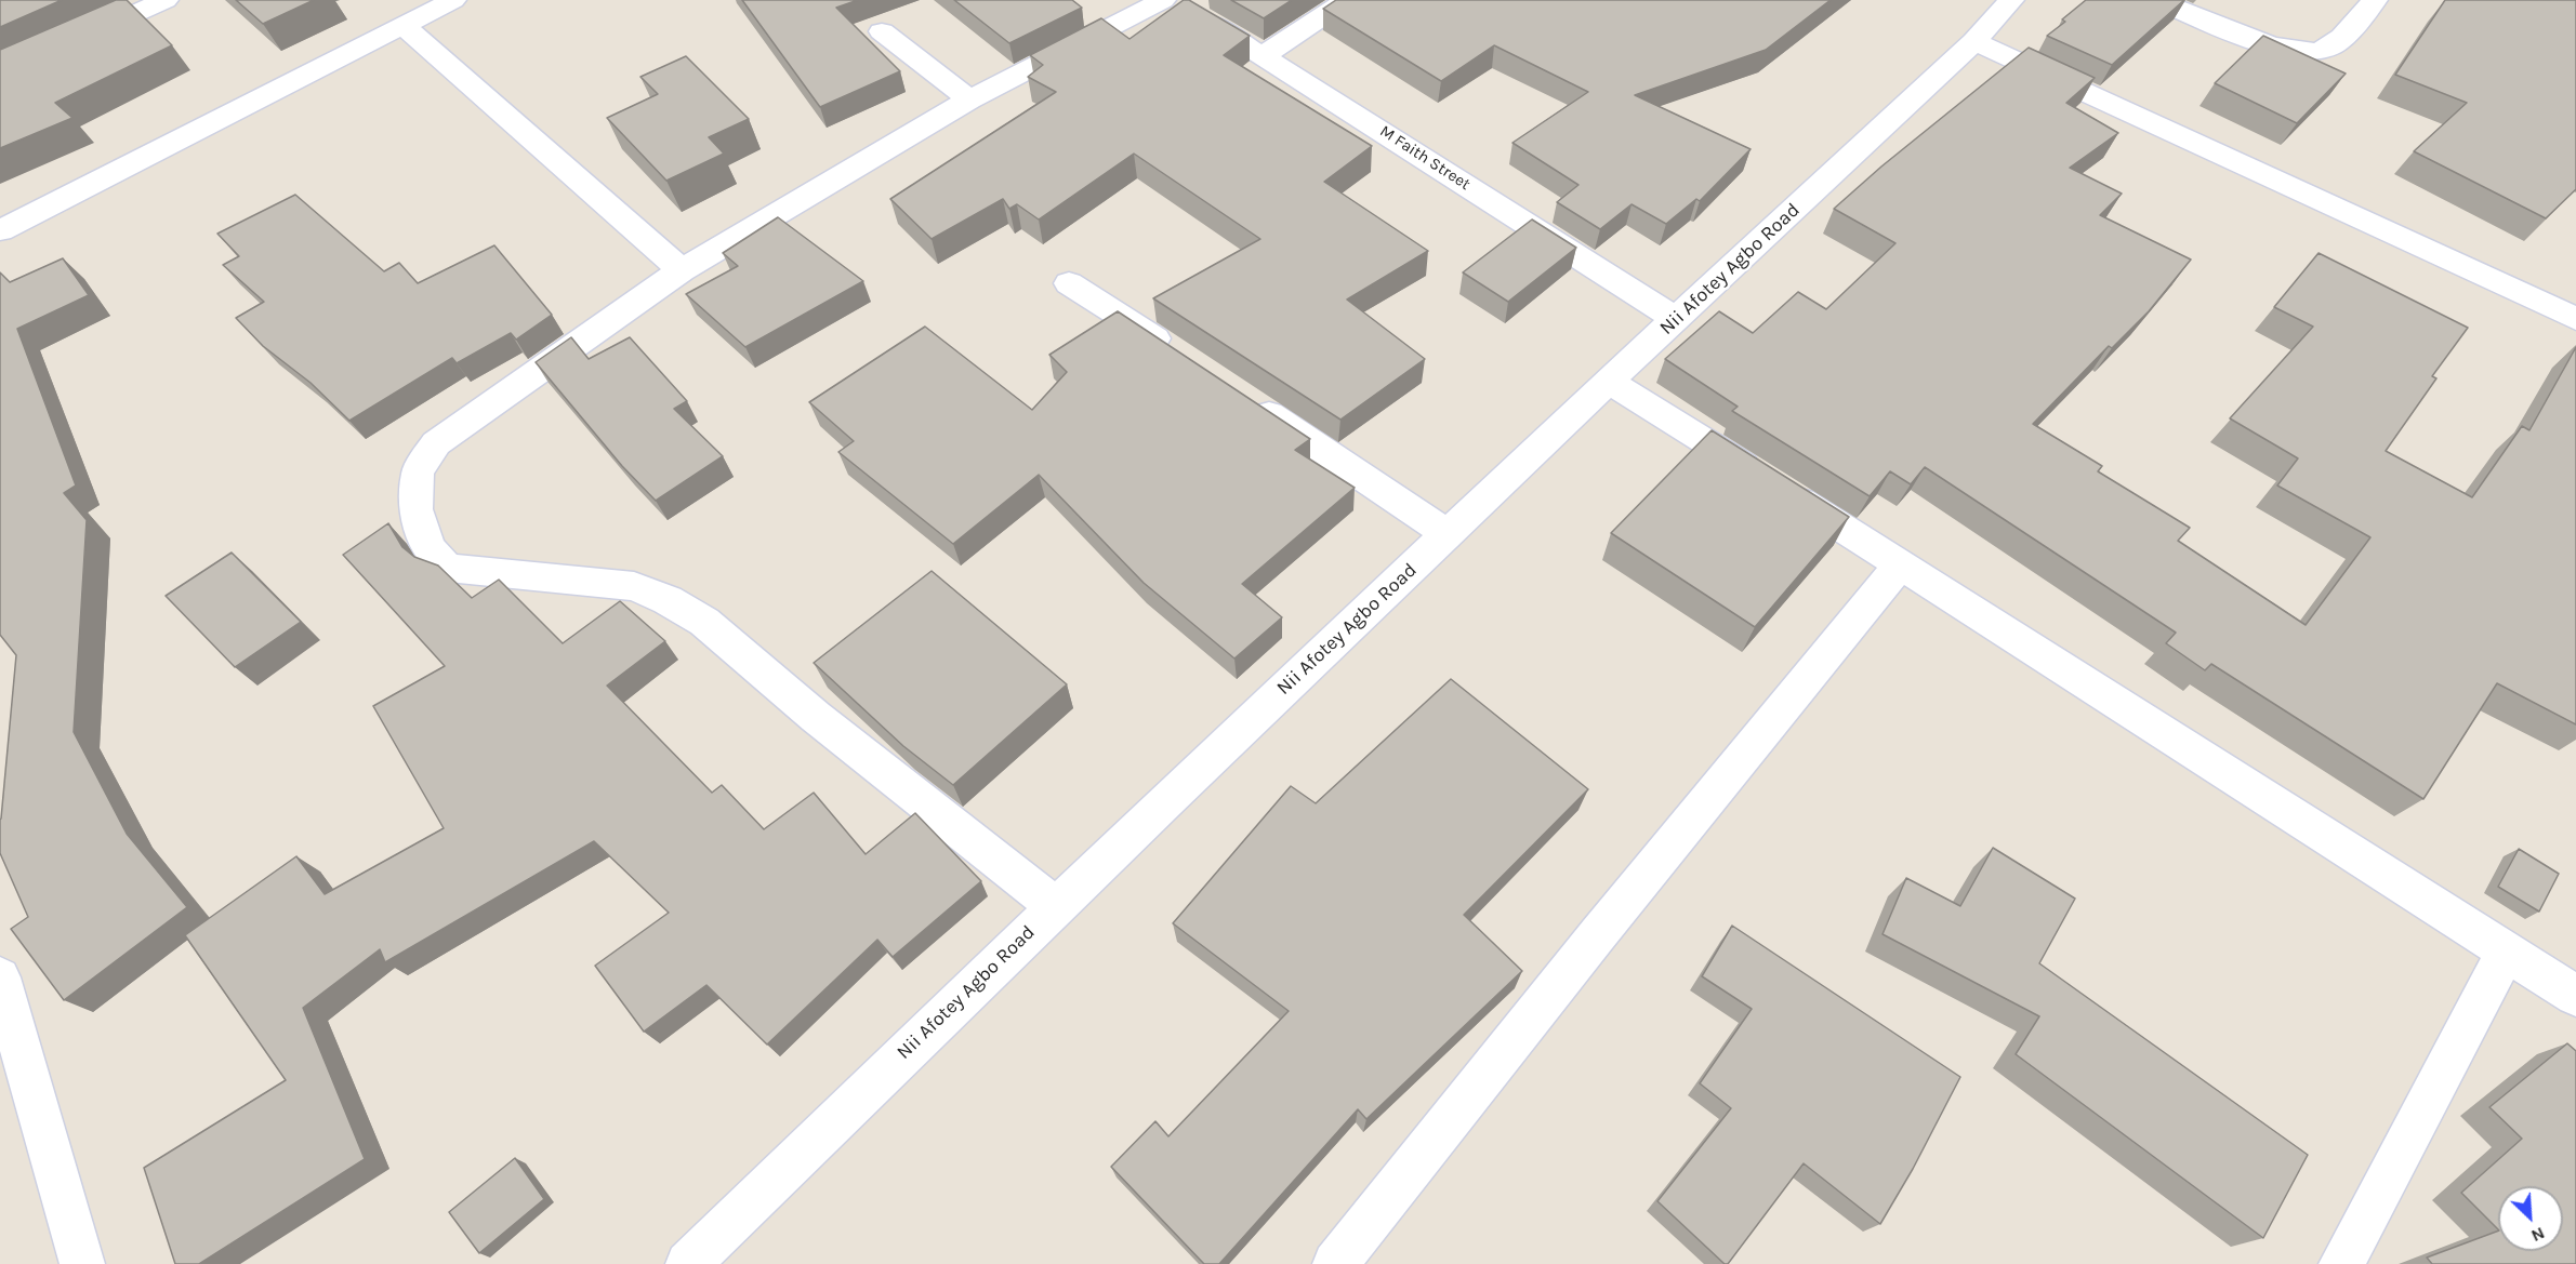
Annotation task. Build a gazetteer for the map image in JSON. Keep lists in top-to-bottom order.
{
  "streets": {
    "street": ["M Faith Street", "Nii Afotey Agbo Road"]
  },
  "crossings": [
    ["M Faith Street", "Nii Afotey Agbo Road"]
  ],
  "north": "bottom right"
}
